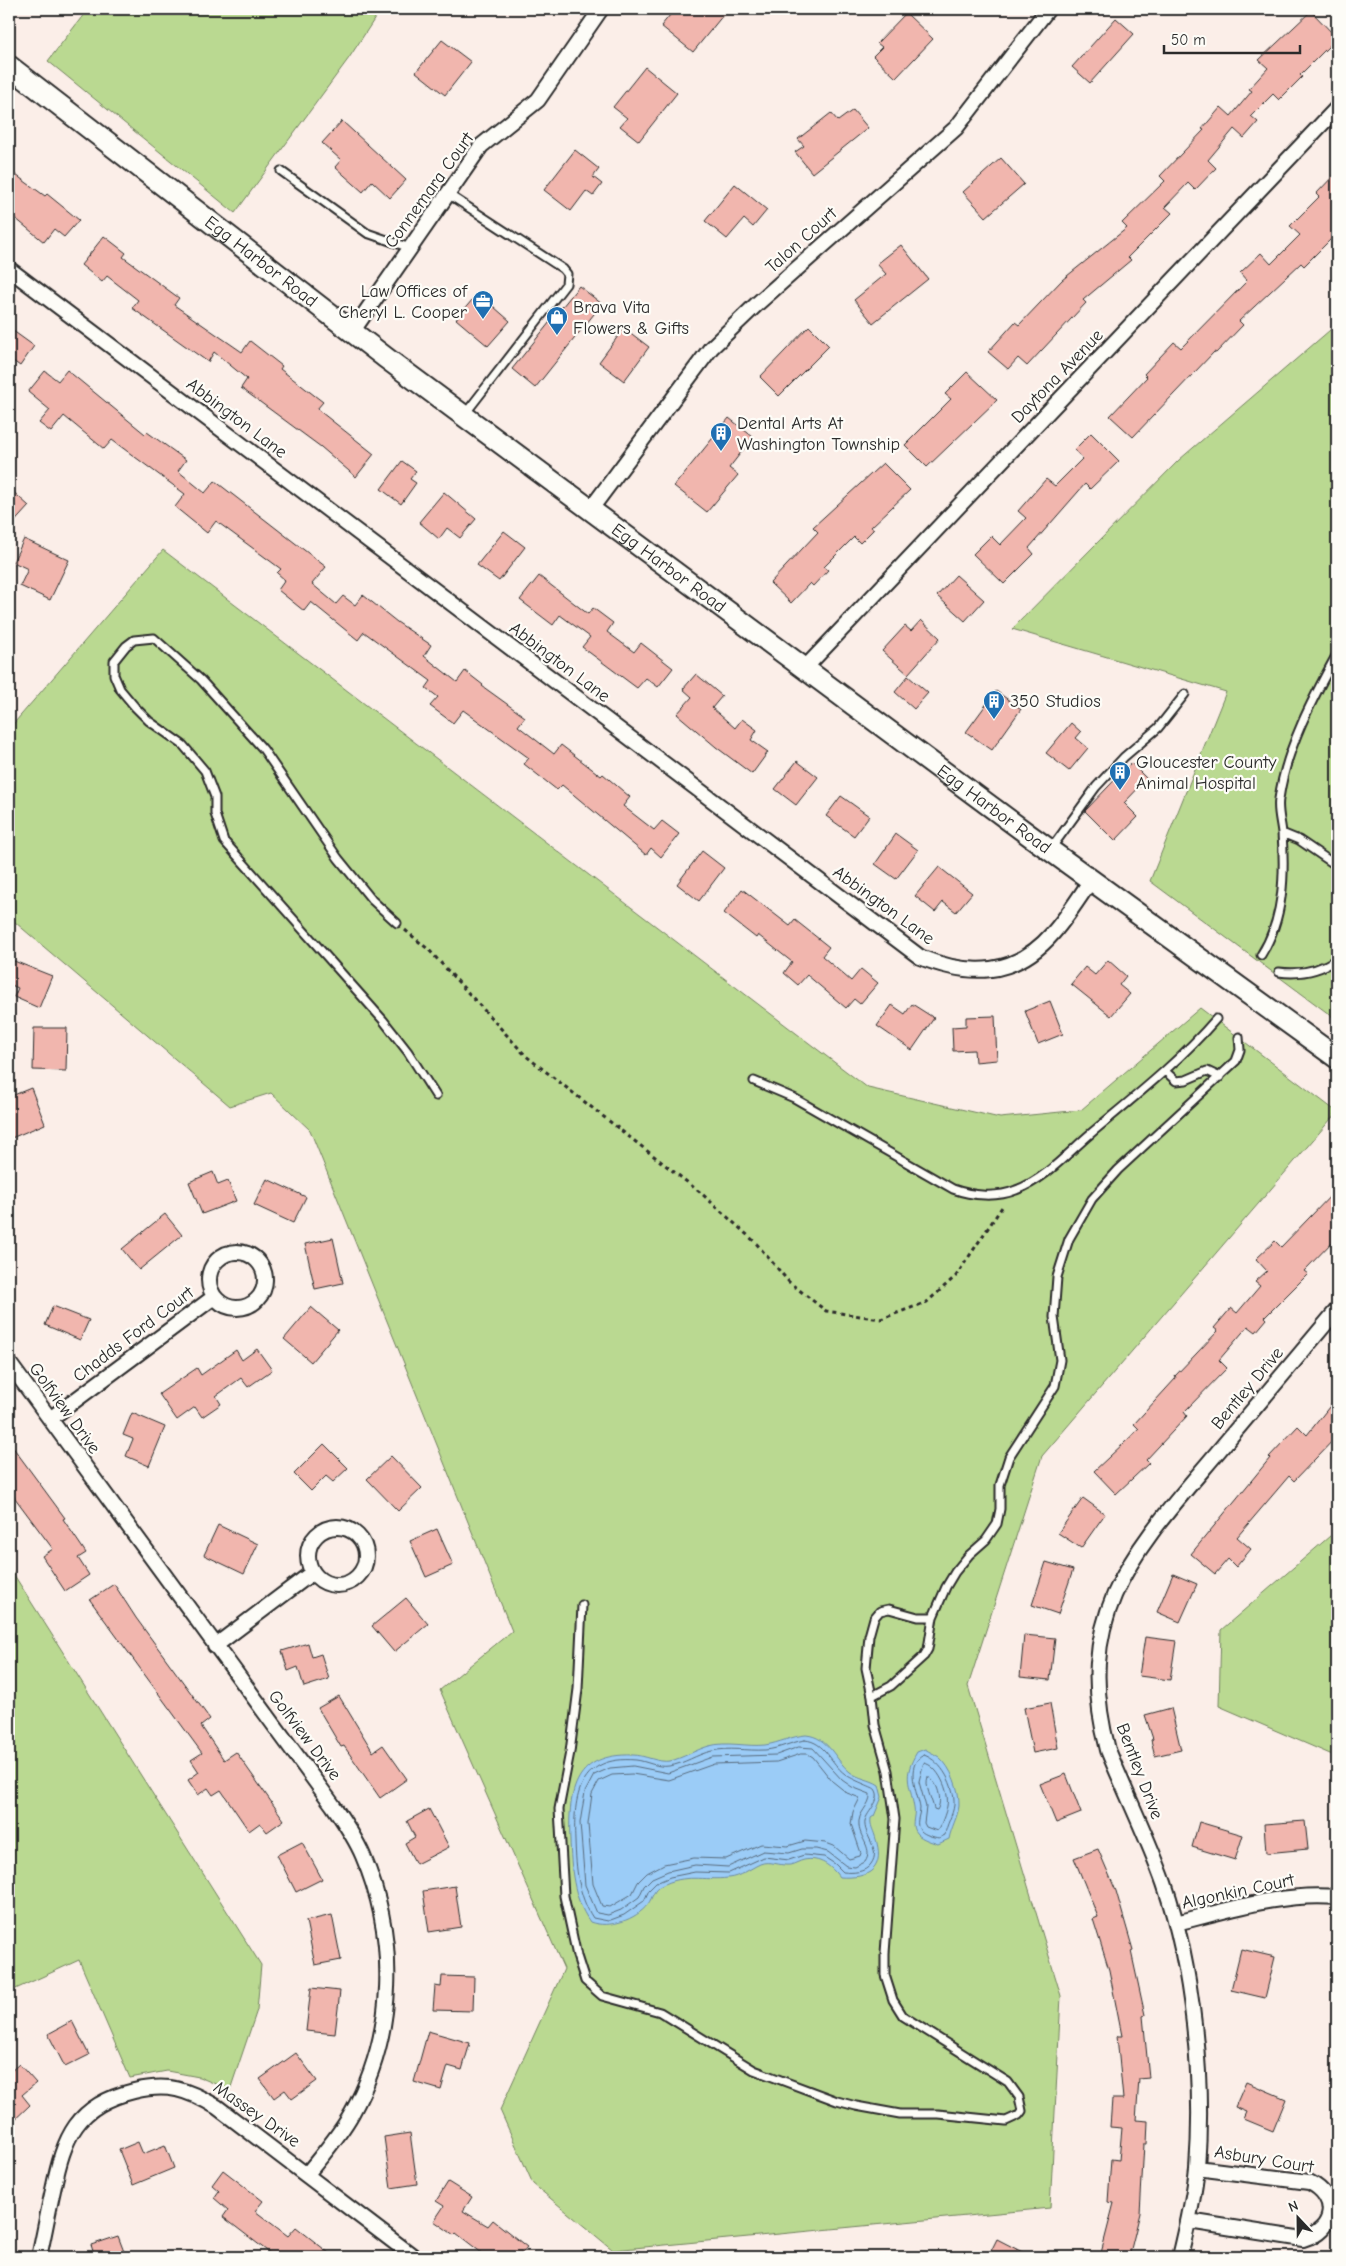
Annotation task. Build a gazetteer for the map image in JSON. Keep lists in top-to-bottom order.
{
  "streets": {
    "main road": ["Egg Harbor Road"],
    "street": [
      "Connemara Court",
      "Talon Court",
      "Daytona Avenue",
      "Abbington Lane",
      "Chadds Ford Court",
      "Bentley Drive",
      "Golfview Drive",
      "Algonkin Court",
      "Massey Drive",
      "Asbury Court"
    ]
  },
  "crossings": [
    ["Connemara Court", "Egg Harbor Road"],
    ["Talon Court", "Egg Harbor Road"],
    ["Egg Harbor Road", "Daytona Avenue"],
    ["Egg Harbor Road", "Abbington Lane"],
    ["Chadds Ford Court", "Golfview Drive"],
    ["Bentley Drive", "Algonkin Court"],
    ["Bentley Drive", "Asbury Court"],
    ["Golfview Drive", "Massey Drive"]
  ],
  "places": {
    "office": ["Law Offices of Cheryl L. Cooper"],
    "shop": ["Brava Vita Flowers & Gifts"],
    "building": ["Dental Arts At Washington Township", "350 Studios", "Gloucester County Animal Hospital"]
  },
  "scale_bar": "50 m",
  "north": "top"
}
